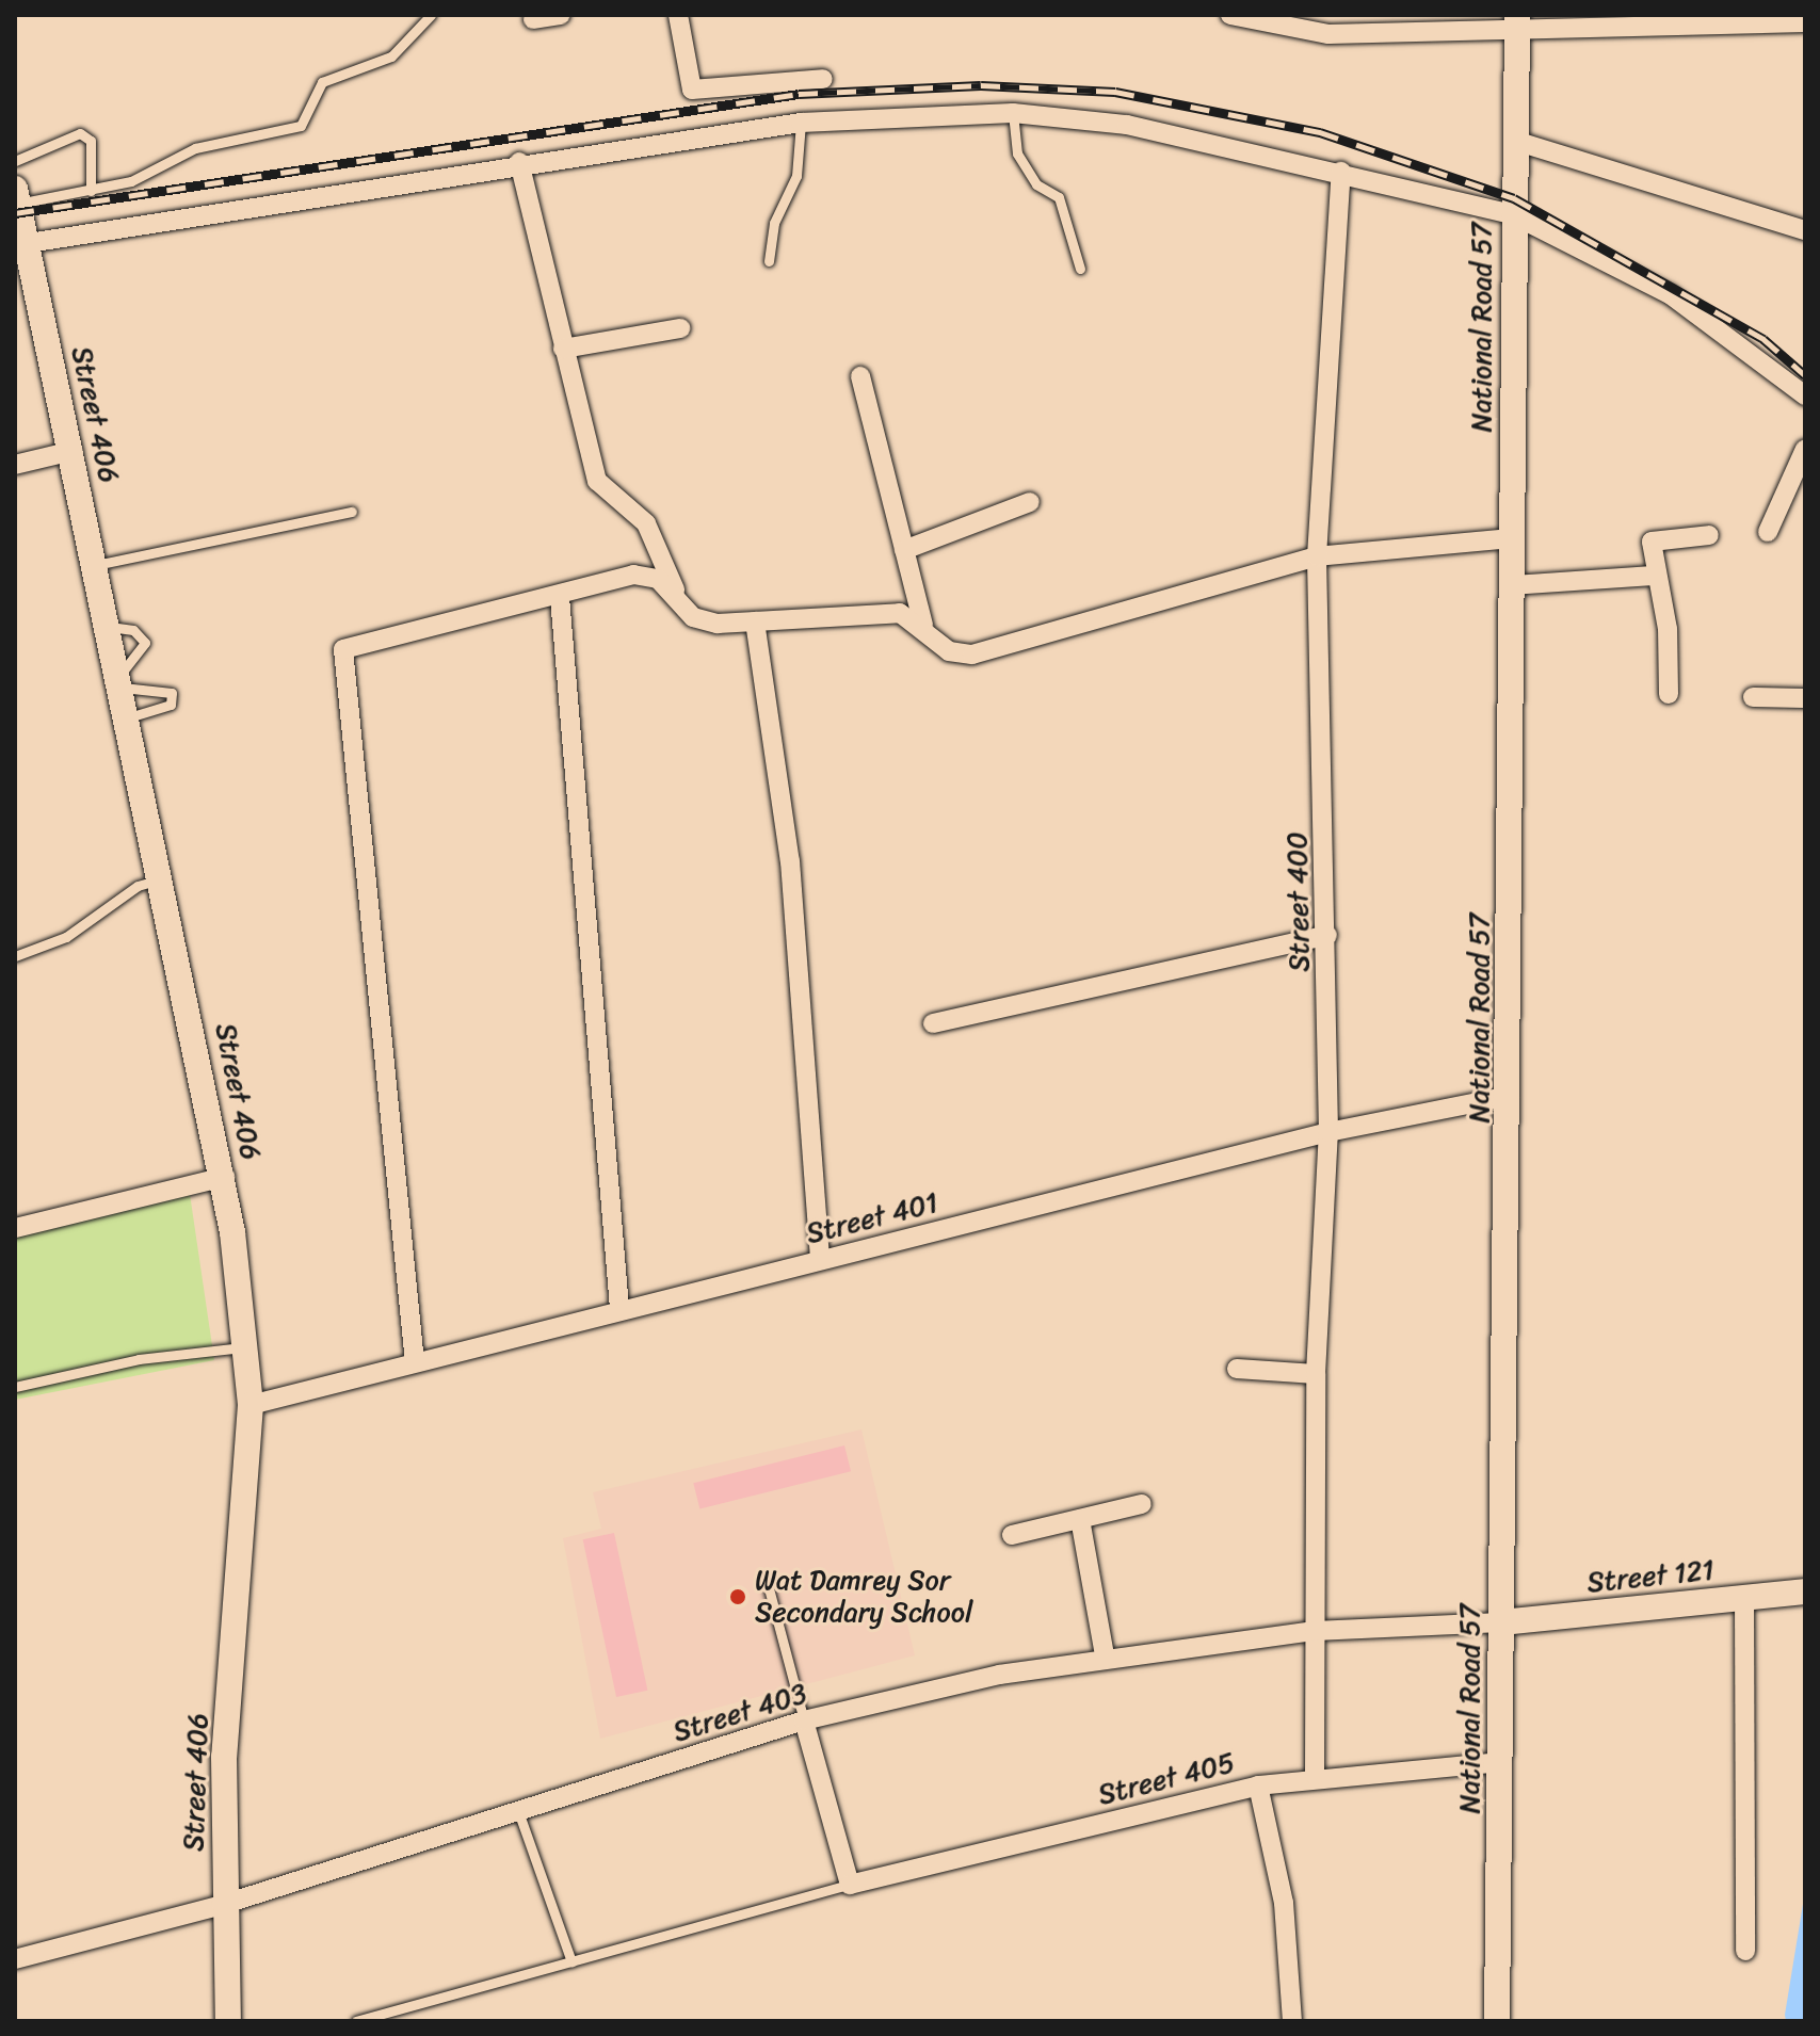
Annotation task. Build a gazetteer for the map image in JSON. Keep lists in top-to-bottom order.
{
  "streets": {
    "street": [
      "National Road 57",
      "Street 406",
      "Street 400",
      "Street 401",
      "Street 121",
      "Street 403",
      "Street 405"
    ]
  },
  "crossings": [
    ["National Road 57", "Street 401"],
    ["National Road 57", "Street 121"],
    ["National Road 57", "Street 403"],
    ["National Road 57", "Street 405"],
    ["Street 406", "Street 401"],
    ["Street 406", "Street 403"],
    ["Street 400", "Street 401"],
    ["Street 400", "Street 403"],
    ["Street 400", "Street 405"],
    ["Street 121", "Street 403"]
  ],
  "places": ["Wat Damrey Sor Secondary School"]
}
